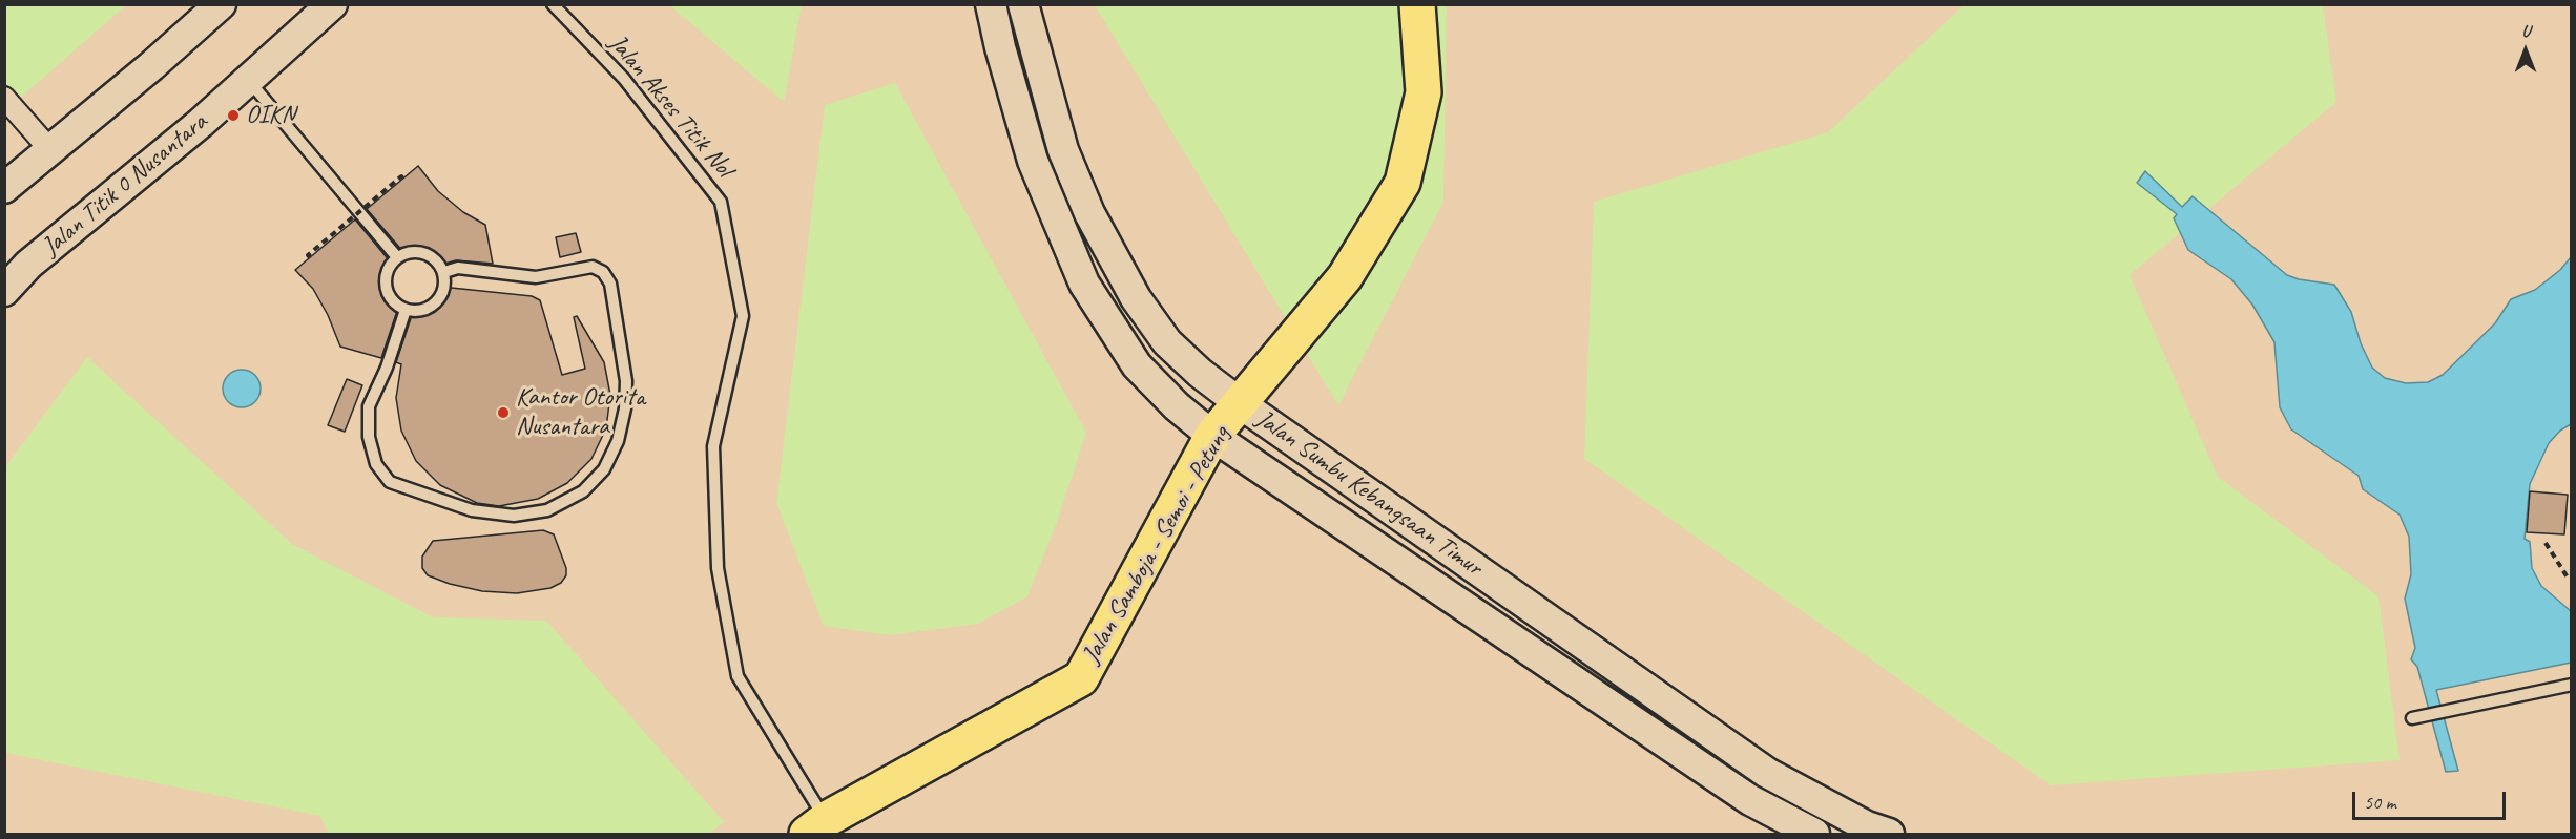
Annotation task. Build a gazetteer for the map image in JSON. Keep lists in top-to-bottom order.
{
  "streets": {
    "highway": ["Jalan Samboja - Semoi - Petung"],
    "street": ["Jalan Titik 0 Nusantara", "Jalan Sumbu Kebangsaan Timur"],
    "lane": ["Jalan Akses Titik Nol"]
  },
  "crossings": [
    ["Jalan Akses Titik Nol", "Jalan Samboja - Semoi - Petung"],
    ["Jalan Sumbu Kebangsaan Timur", "Jalan Samboja - Semoi - Petung"]
  ],
  "places": ["OIKN", "Kantor Otorita Nusantara"],
  "scale_bar": "50 m",
  "north": "top"
}
